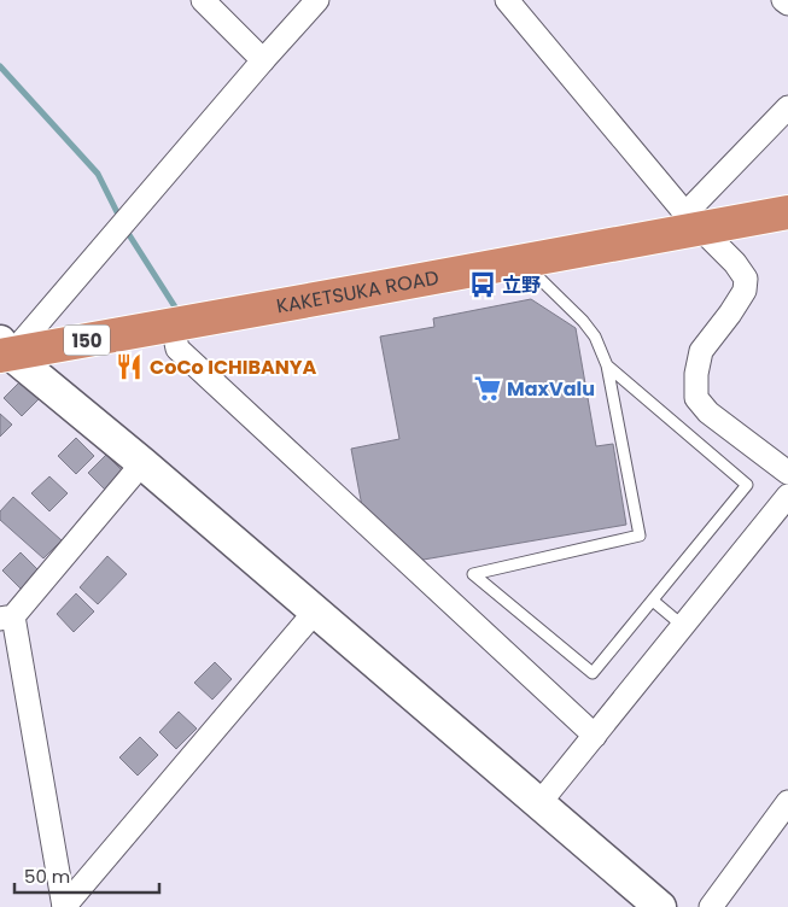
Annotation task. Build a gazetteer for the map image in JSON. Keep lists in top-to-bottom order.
{
  "streets": {
    "highway": ["KAKETSUKA ROAD", "150"]
  },
  "places": {
    "bus stop": ["立野"],
    "restaurant": ["CoCo ICHIBANYA"],
    "supermarket": ["MaxValu"]
  },
  "scale_bar": "50 m"
}
